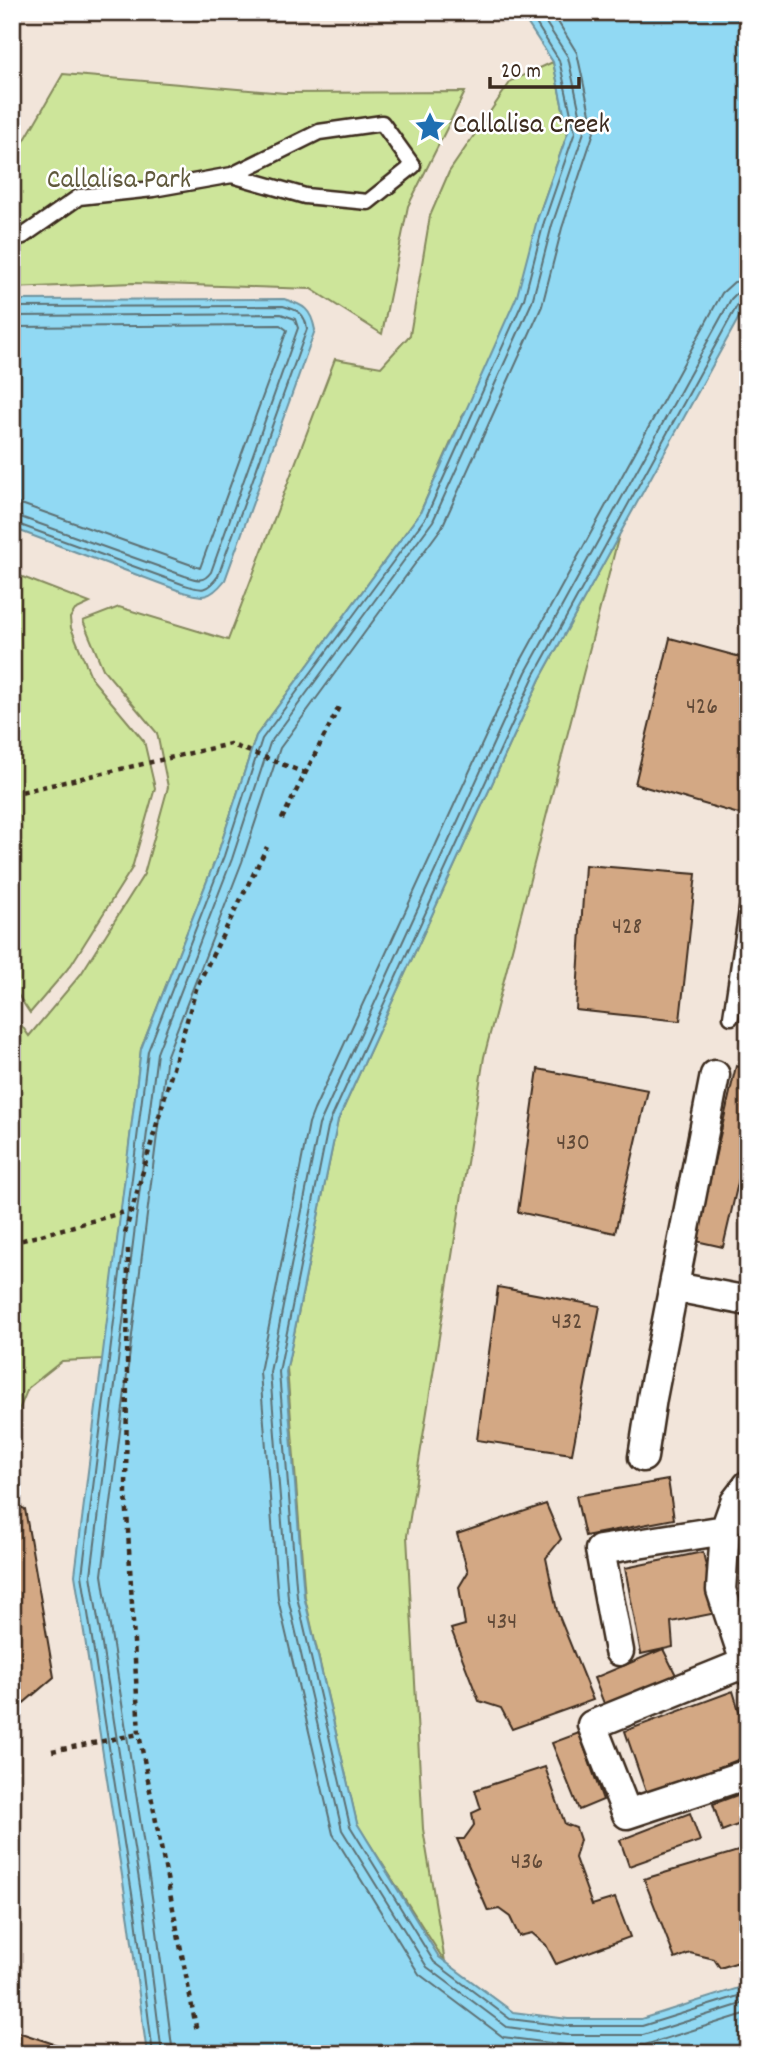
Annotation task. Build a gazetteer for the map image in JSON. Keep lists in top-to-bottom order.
{
  "parks": ["Callalisa Park"],
  "places": {
    "place": ["Callalisa Creek"]
  },
  "house_numbers": [
    "426",
    "428",
    "430",
    "432",
    "434",
    "436"
  ],
  "scale_bar": "20 m"
}
